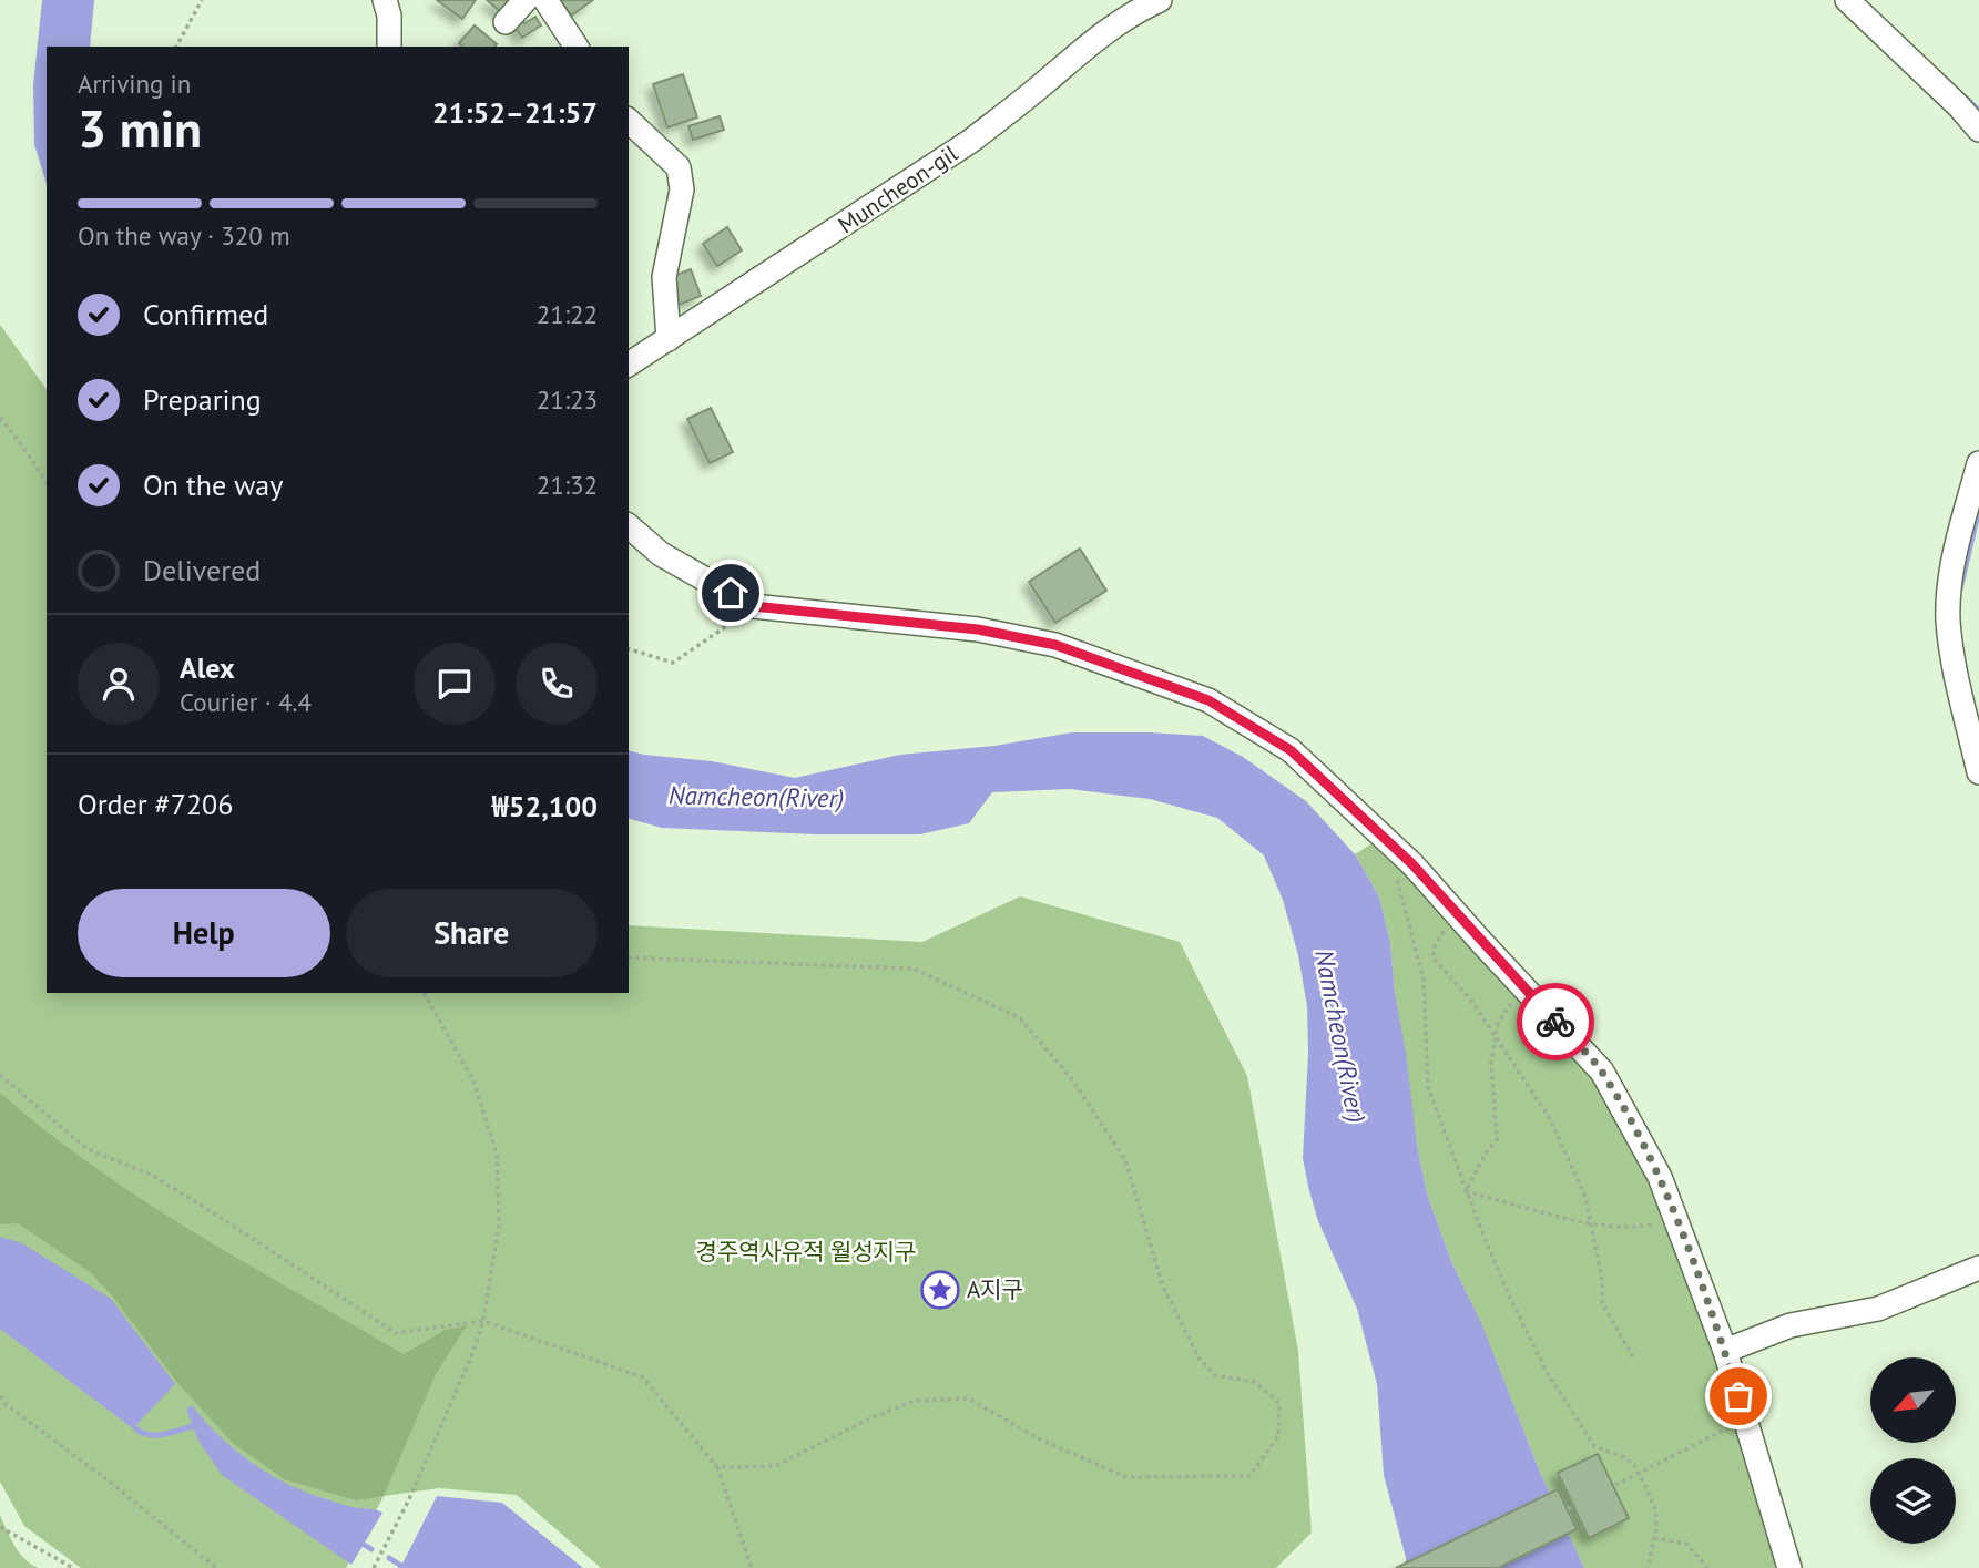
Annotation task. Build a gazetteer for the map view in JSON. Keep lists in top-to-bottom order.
{
  "streets": {
    "street": ["Muncheon-gil"]
  },
  "water": ["Namcheon(River)"],
  "parks": ["경주역사유적 월성지구"],
  "places": {
    "place": ["A지구"]
  },
  "north": "bottom left",
  "page": {
    "heading": ["3 min", "Arriving in", "21:52–21:57"],
    "panel": [
      "Alex",
      "Courier · 4.4",
      "Order #7206",
      "₩52,100"
    ],
    "bar": "On the way · 320 m",
    "list": [
      ["Confirmed", "21:22"],
      ["Preparing", "21:23"],
      ["On the way", "21:32"],
      "Delivered"
    ],
    "buttons": ["Help", "Share"]
  }
}
